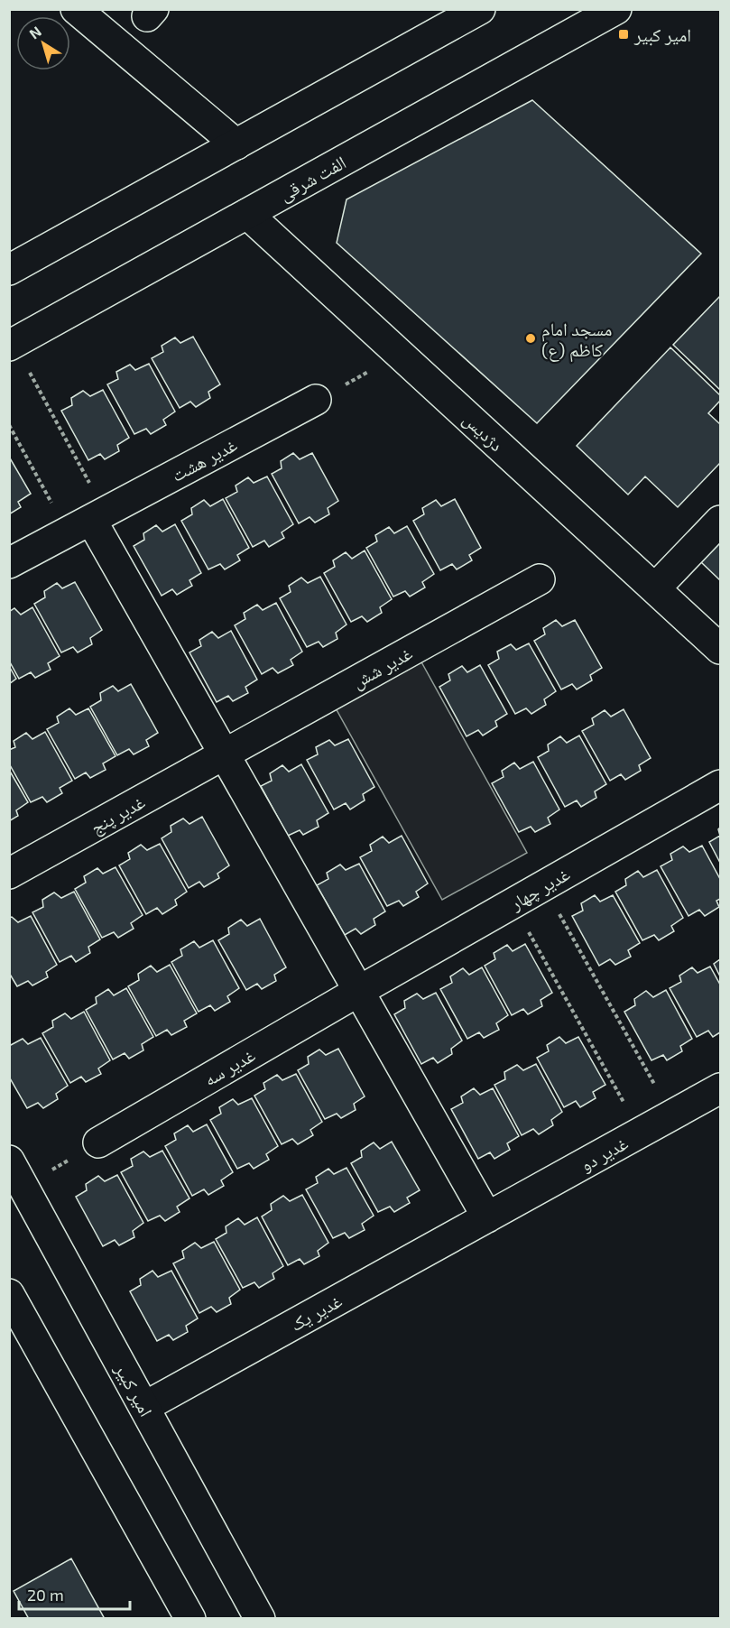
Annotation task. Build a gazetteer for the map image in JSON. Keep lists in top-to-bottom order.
{
  "streets": {
    "street": [
      "الفت شرقی",
      "دژدیس",
      "غدیر هشت",
      "غدیر شش",
      "غدیر پنج",
      "غدیر چهار",
      "غدیر سه",
      "غدیر دو",
      "غدیر یک",
      "امیر کبیر"
    ]
  },
  "crossings": [
    ["الفت شرقی", "دژدیس"],
    ["غدیر شش", "غدیر پنج"],
    ["غدیر چهار", "غدیر سه"],
    ["غدیر دو", "غدیر یک"],
    ["غدیر یک", "امیر کبیر"]
  ],
  "places": {
    "transit": ["امیر کبیر"],
    "other": ["مسجد امام کاظم (ع)"]
  },
  "scale_bar": "20 m",
  "north": "top left"
}
